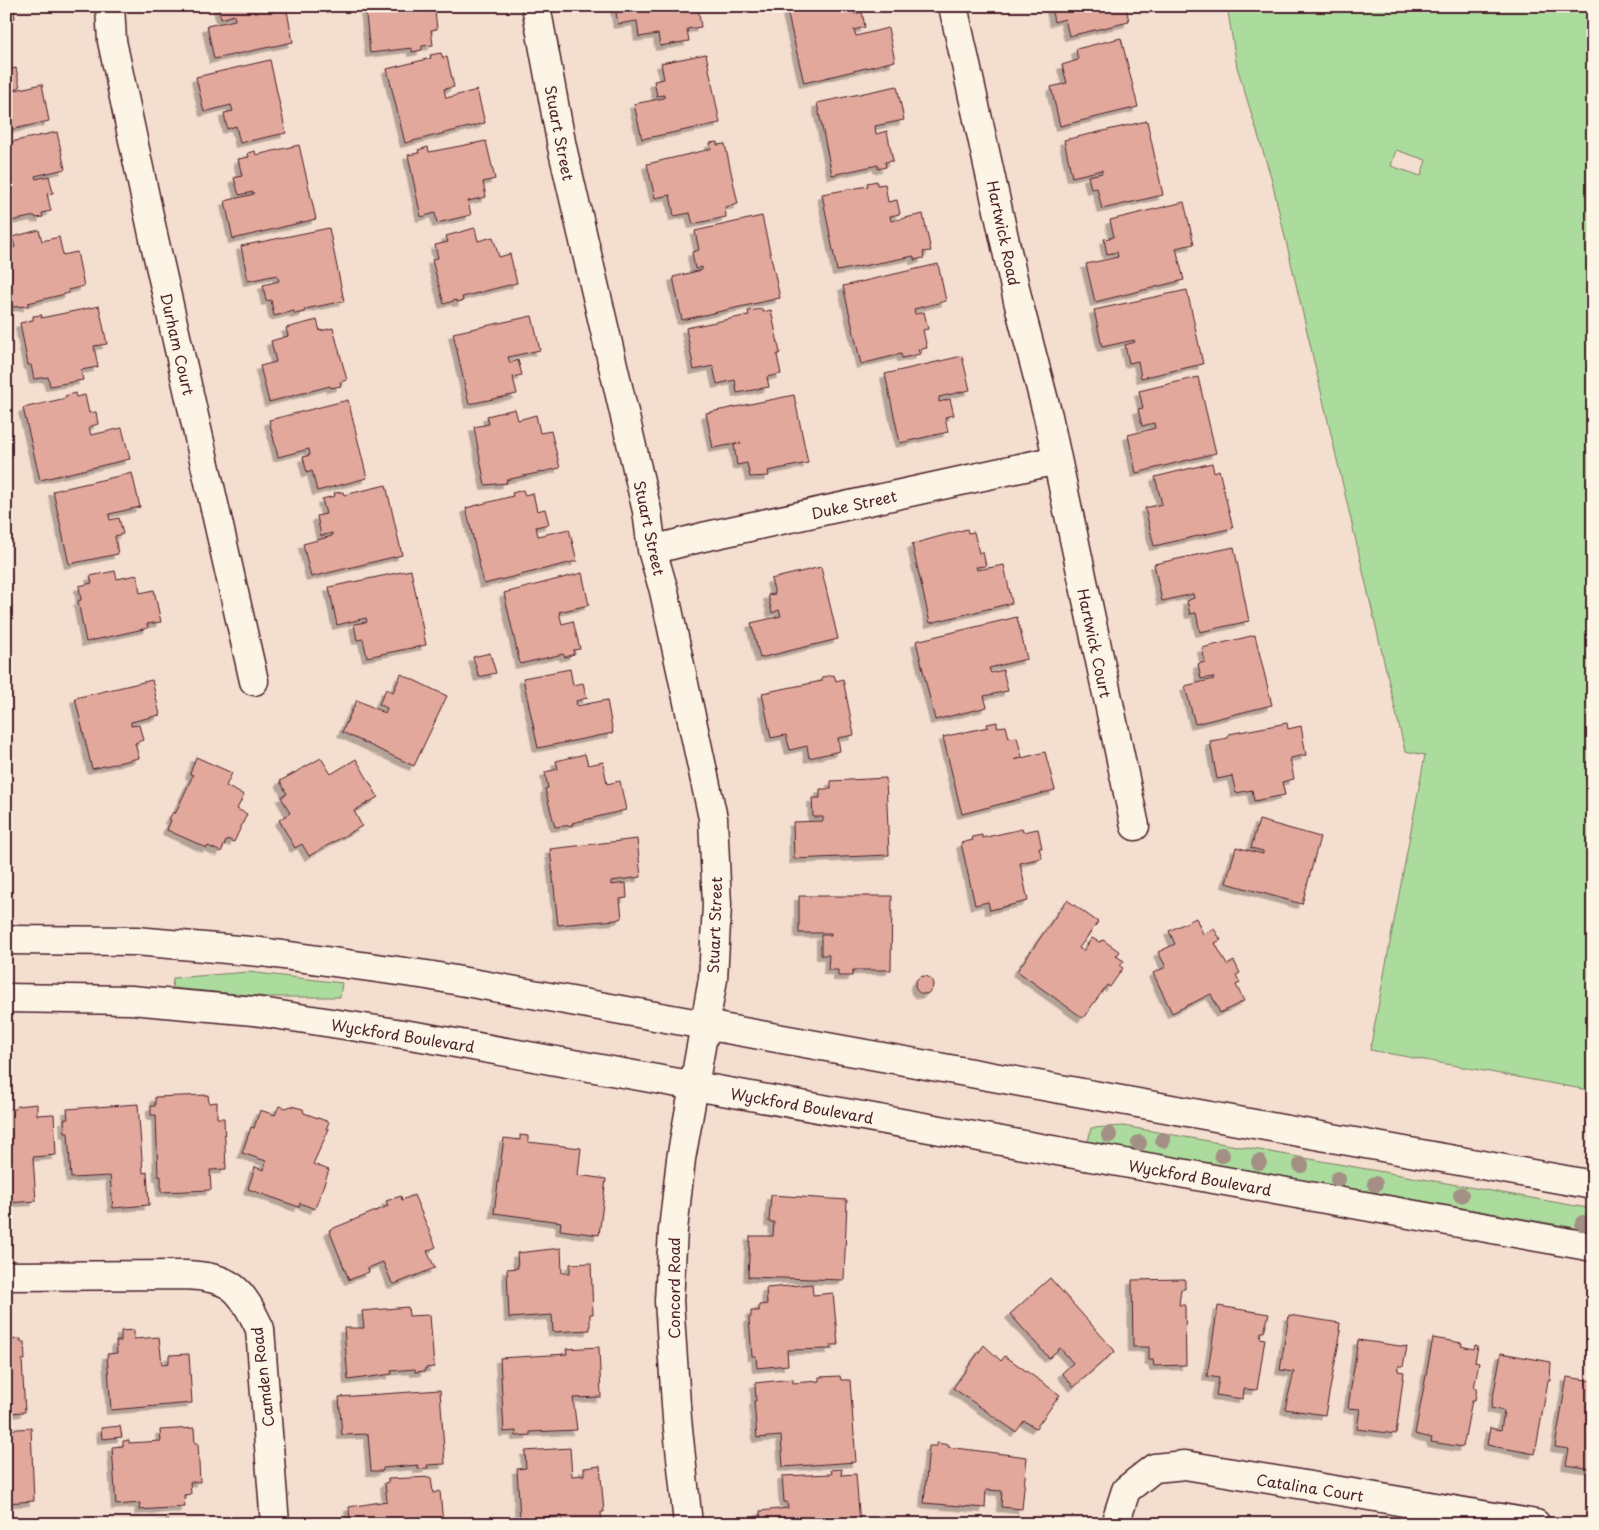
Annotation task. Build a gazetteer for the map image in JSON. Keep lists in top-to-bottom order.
{
  "streets": {
    "street": [
      "Stuart Street",
      "Hartwick Road",
      "Durham Court",
      "Duke Street",
      "Hartwick Court",
      "Wyckford Boulevard",
      "Concord Road",
      "Camden Road",
      "Catalina Court"
    ]
  },
  "crossings": [
    ["Stuart Street", "Duke Street"],
    ["Stuart Street", "Concord Road"],
    ["Hartwick Road", "Duke Street"],
    ["Hartwick Road", "Hartwick Court"],
    ["Duke Street", "Hartwick Court"],
    ["Wyckford Boulevard", "Concord Road"]
  ]
}
